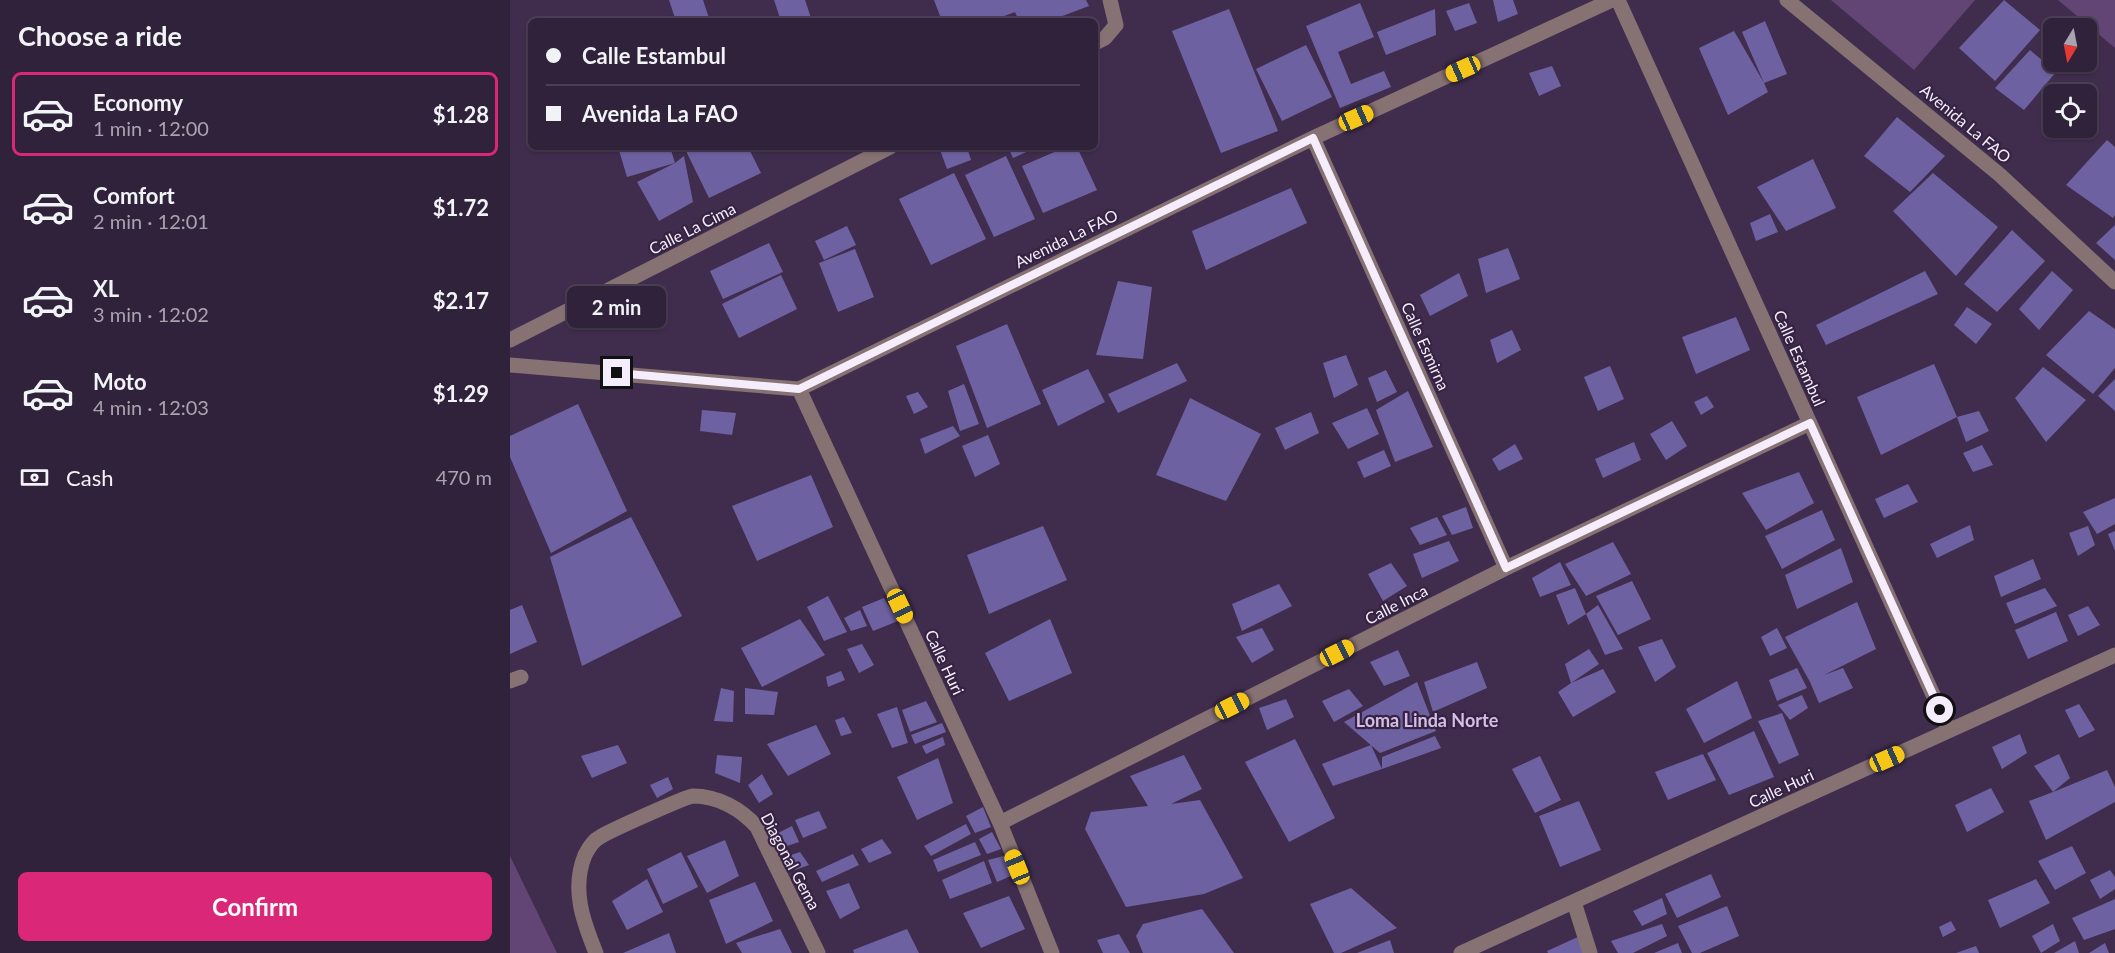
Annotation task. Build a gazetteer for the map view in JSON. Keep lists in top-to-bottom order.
{
  "streets": {
    "street": [
      "Avenida La FAO",
      "Calle La Cima",
      "Calle Esmirna",
      "Calle Estambul",
      "Calle Inca",
      "Calle Huri",
      "Diagonal Gema"
    ]
  },
  "crossings": [
    ["Avenida La FAO", "Calle Esmirna"],
    ["Avenida La FAO", "Calle Huri"],
    ["Calle Esmirna", "Calle Inca"],
    ["Calle Estambul", "Calle Inca"],
    ["Calle Estambul", "Calle Huri"],
    ["Calle Inca", "Calle Huri"]
  ],
  "districts": ["Loma Linda Norte"],
  "north": "bottom",
  "page": {
    "heading": "Choose a ride",
    "banner": ["Calle Estambul", "Avenida La FAO"],
    "list": [
      {
        "name": "Economy",
        "note": "1 min · 12:00",
        "value": "$1.28"
      },
      {
        "name": "Comfort",
        "note": "2 min · 12:01",
        "value": "$1.72"
      },
      {
        "name": "XL",
        "note": "3 min · 12:02",
        "value": "$2.17"
      },
      {
        "name": "Moto",
        "note": "4 min · 12:03",
        "value": "$1.29"
      }
    ],
    "bubble": "2 min",
    "pay": ["Cash", "470 m"],
    "buttons": "Confirm"
  }
}
